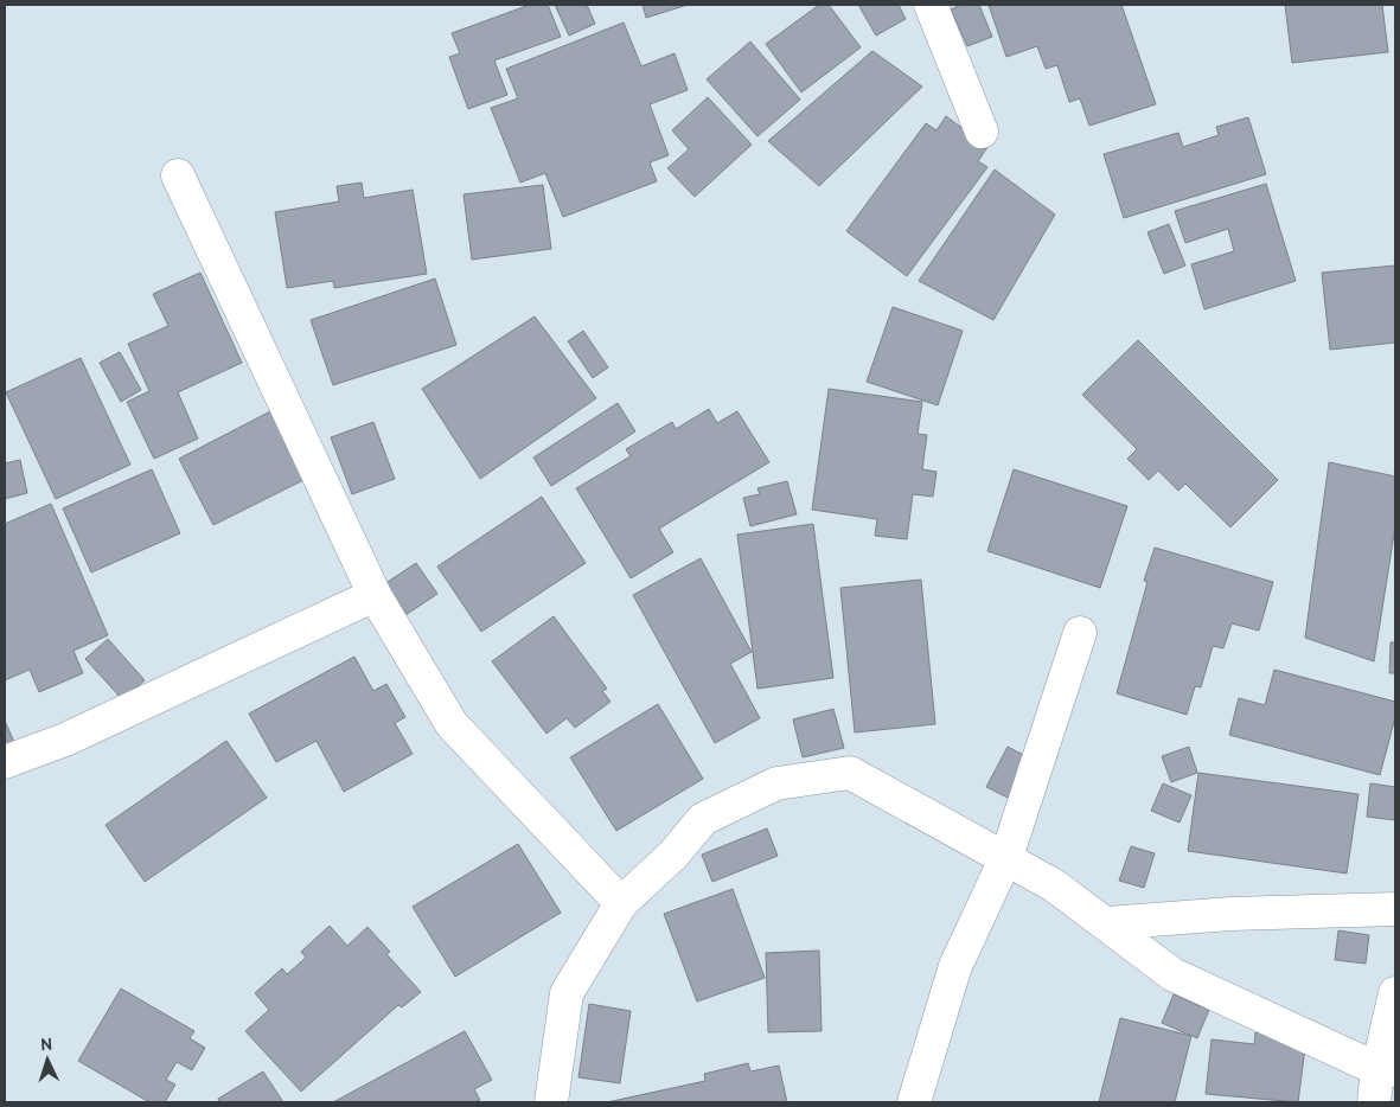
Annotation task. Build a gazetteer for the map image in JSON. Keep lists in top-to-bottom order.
{
  "north": "top"
}
